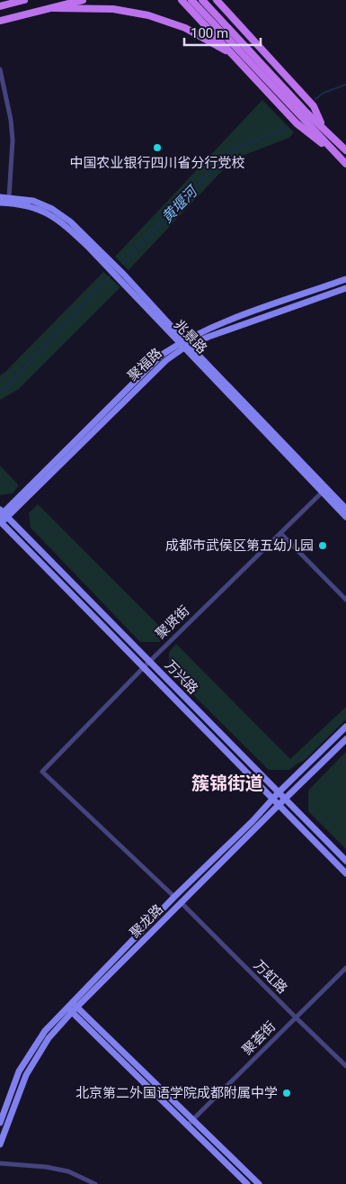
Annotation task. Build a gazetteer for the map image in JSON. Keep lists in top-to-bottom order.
{
  "streets": {
    "main road": [
      "兆景路",
      "聚福路",
      "万兴路",
      "聚龙路"
    ],
    "street": ["聚贤街", "万虹路", "聚荟街"]
  },
  "crossings": [
    ["兆景路", "聚福路"],
    ["兆景路", "聚贤街"],
    ["聚福路", "万兴路"],
    ["聚贤街", "万兴路"],
    ["聚贤街", "聚龙路"],
    ["万兴路", "聚龙路"],
    ["聚龙路", "万虹路"],
    ["万虹路", "聚荟街"]
  ],
  "districts": ["簇锦街道"],
  "water": ["黄堰河"],
  "places": ["中国农业银行四川省分行党校", "成都市武侯区第五幼儿园", "北京第二外国语学院成都附属中学"],
  "scale_bar": "100 m"
}
